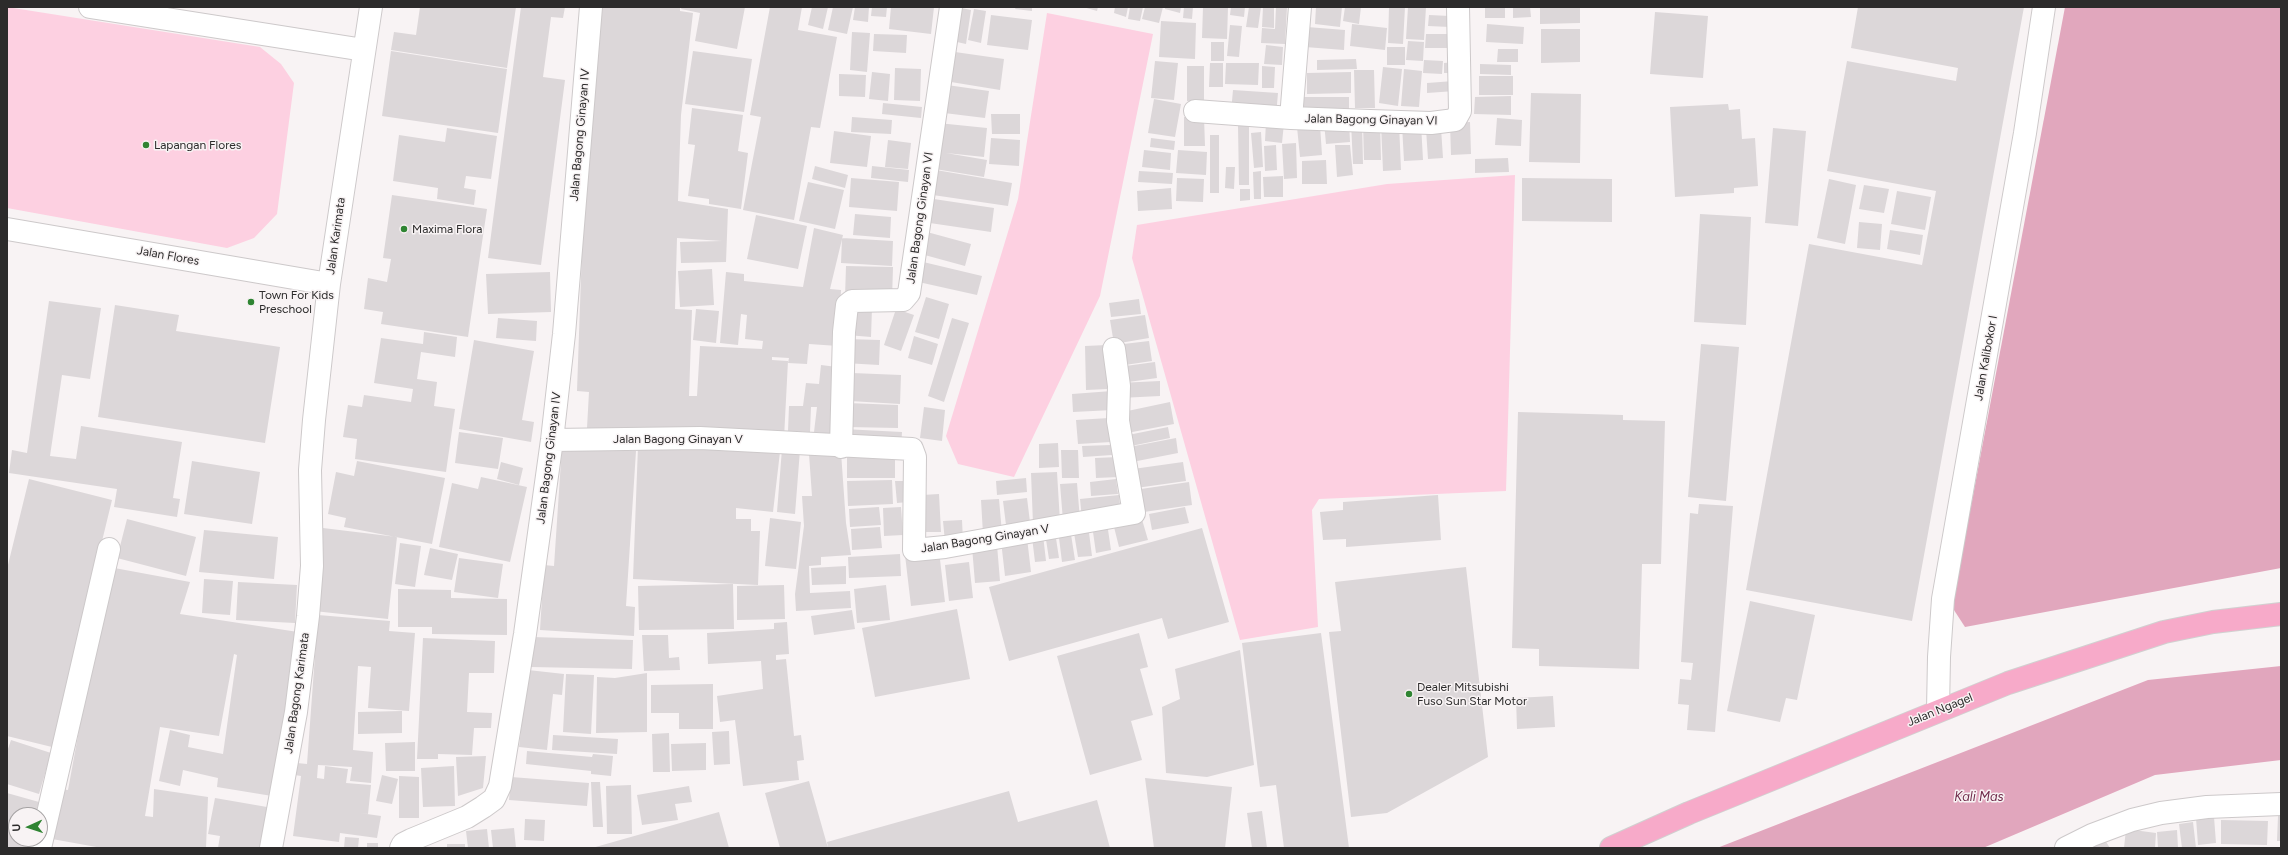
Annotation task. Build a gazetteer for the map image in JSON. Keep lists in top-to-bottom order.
{
  "streets": {
    "highway": ["Jalan Ngagel"],
    "street": [
      "Jalan Bagong Ginayan VI",
      "Jalan Bagong Ginayan IV",
      "Jalan Karimata",
      "Jalan Flores",
      "Jalan Kalibokor I",
      "Jalan Bagong Ginayan V",
      "Jalan Bagong Karimata"
    ]
  },
  "crossings": [
    ["Jalan Bagong Ginayan VI", "Jalan Bagong Ginayan V"],
    ["Jalan Bagong Ginayan IV", "Jalan Bagong Ginayan V"],
    ["Jalan Karimata", "Jalan Flores"],
    ["Jalan Karimata", "Jalan Bagong Karimata"],
    ["Jalan Kalibokor I", "Jalan Ngagel"]
  ],
  "water": ["Kali Mas"],
  "places": [
    "Lapangan Flores",
    "Maxima Flora",
    "Town For Kids Preschool",
    "Dealer Mitsubishi Fuso Sun Star Motor"
  ],
  "north": "left"
}
